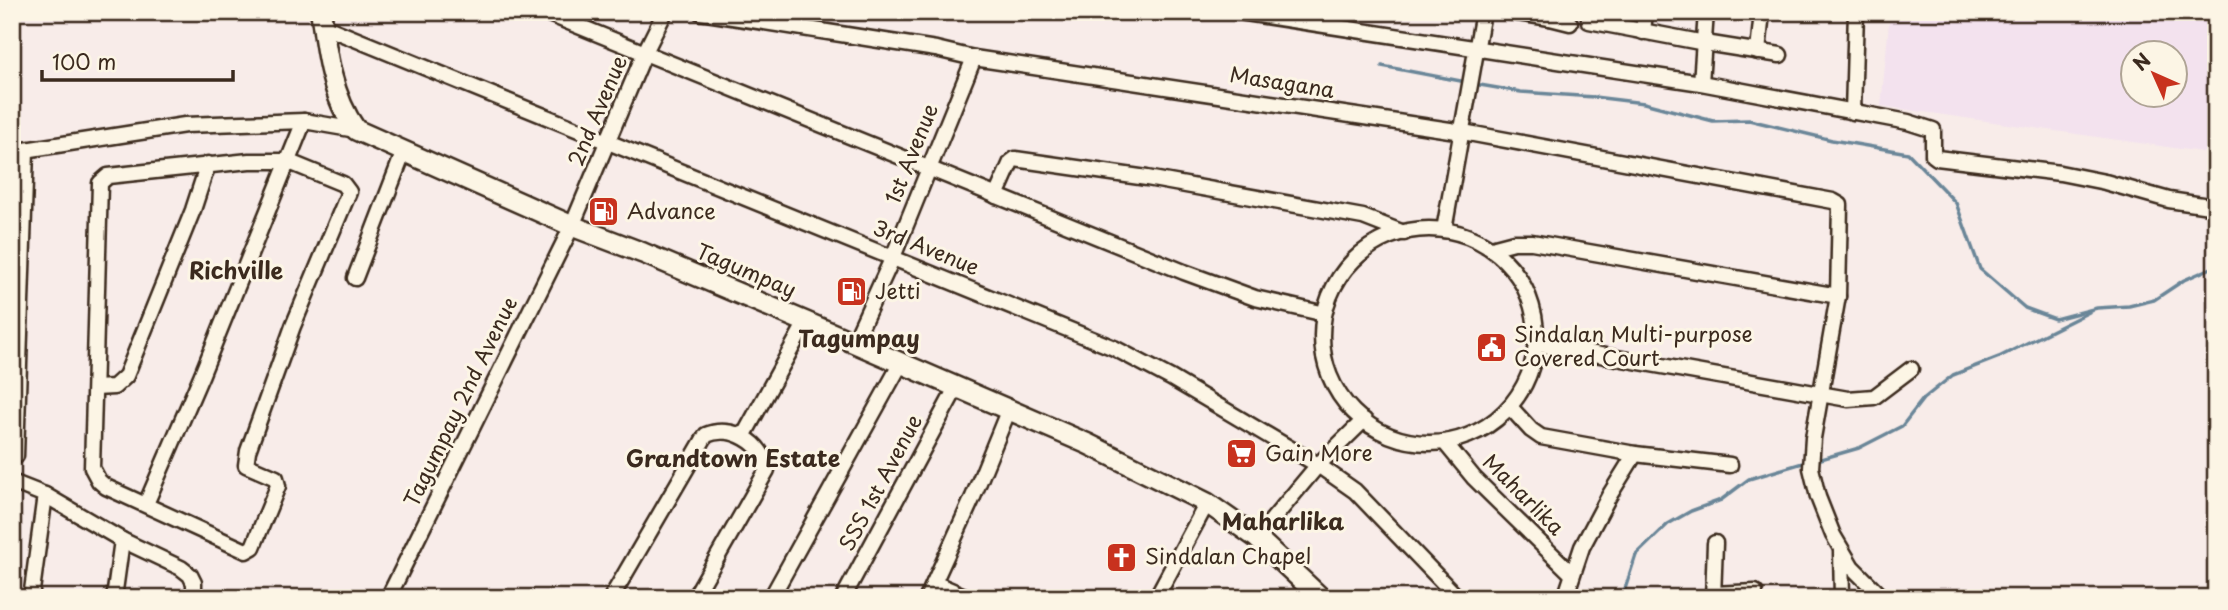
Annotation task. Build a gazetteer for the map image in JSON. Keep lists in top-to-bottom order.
{
  "streets": {
    "main road": ["Tagumpay"],
    "street": [
      "Masagana",
      "2nd Avenue",
      "1st Avenue",
      "3rd Avenue",
      "Tagumpay 2nd Avenue",
      "SSS 1st Avenue",
      "Maharlika"
    ]
  },
  "crossings": [
    ["Masagana", "1st Avenue"],
    ["2nd Avenue", "3rd Avenue"],
    ["2nd Avenue", "Tagumpay"],
    ["2nd Avenue", "Tagumpay 2nd Avenue"],
    ["1st Avenue", "3rd Avenue"],
    ["1st Avenue", "Tagumpay"],
    ["Tagumpay", "Tagumpay 2nd Avenue"],
    ["Tagumpay", "SSS 1st Avenue"]
  ],
  "districts": [
    "Richville",
    "Tagumpay",
    "Grandtown Estate",
    "Maharlika"
  ],
  "places": {
    "fuel station": ["Advance", "Jetti"],
    "public building": ["Sindalan Multi-purpose Covered Court"],
    "supermarket": ["Gain More"],
    "church": ["Sindalan Chapel"]
  },
  "scale_bar": "100 m",
  "north": "top left"
}
